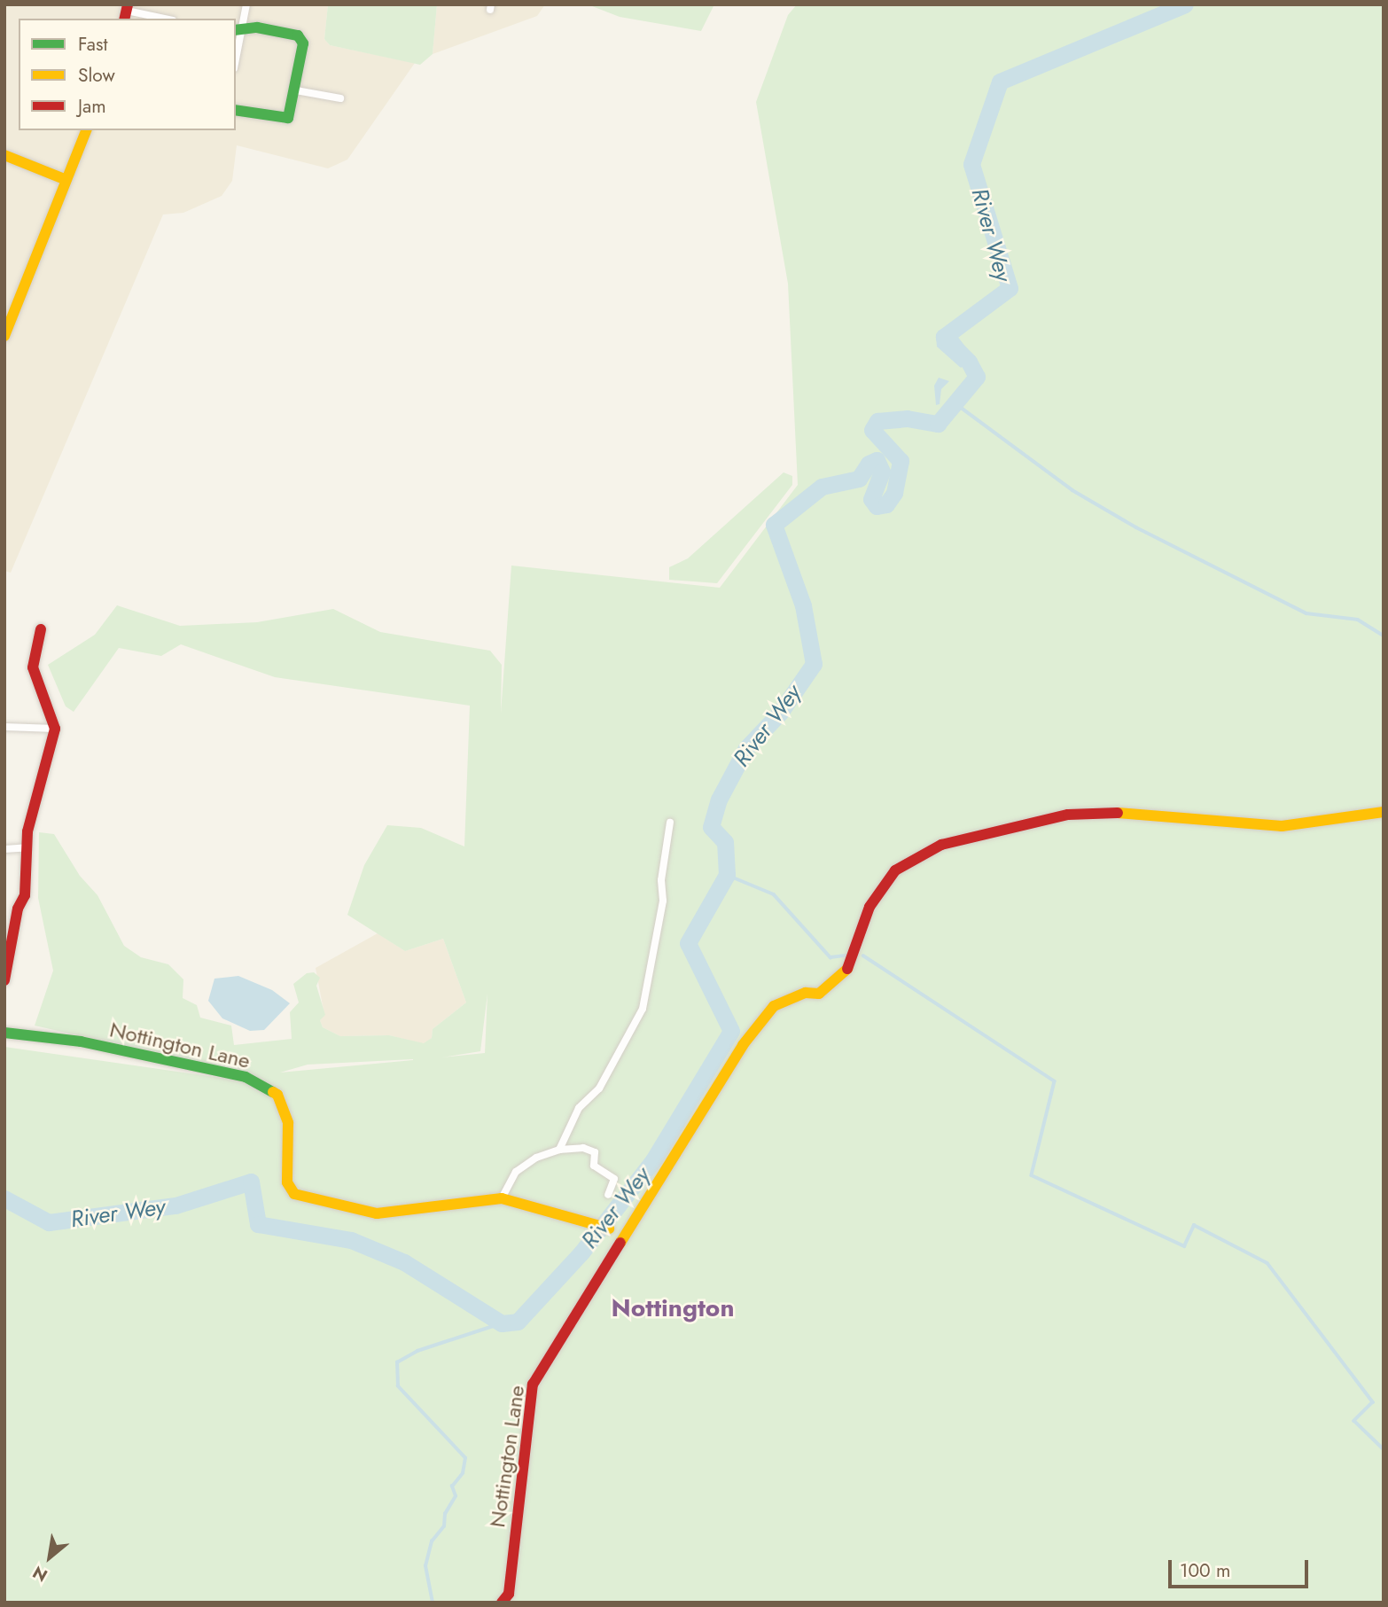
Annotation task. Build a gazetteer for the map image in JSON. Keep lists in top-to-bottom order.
{
  "streets": {
    "street": ["Nottington Lane"]
  },
  "districts": ["Nottington"],
  "water": ["River Wey"],
  "legend": ["Fast", "Slow", "Jam"],
  "scale_bar": "100 m",
  "north": "bottom left"
}
